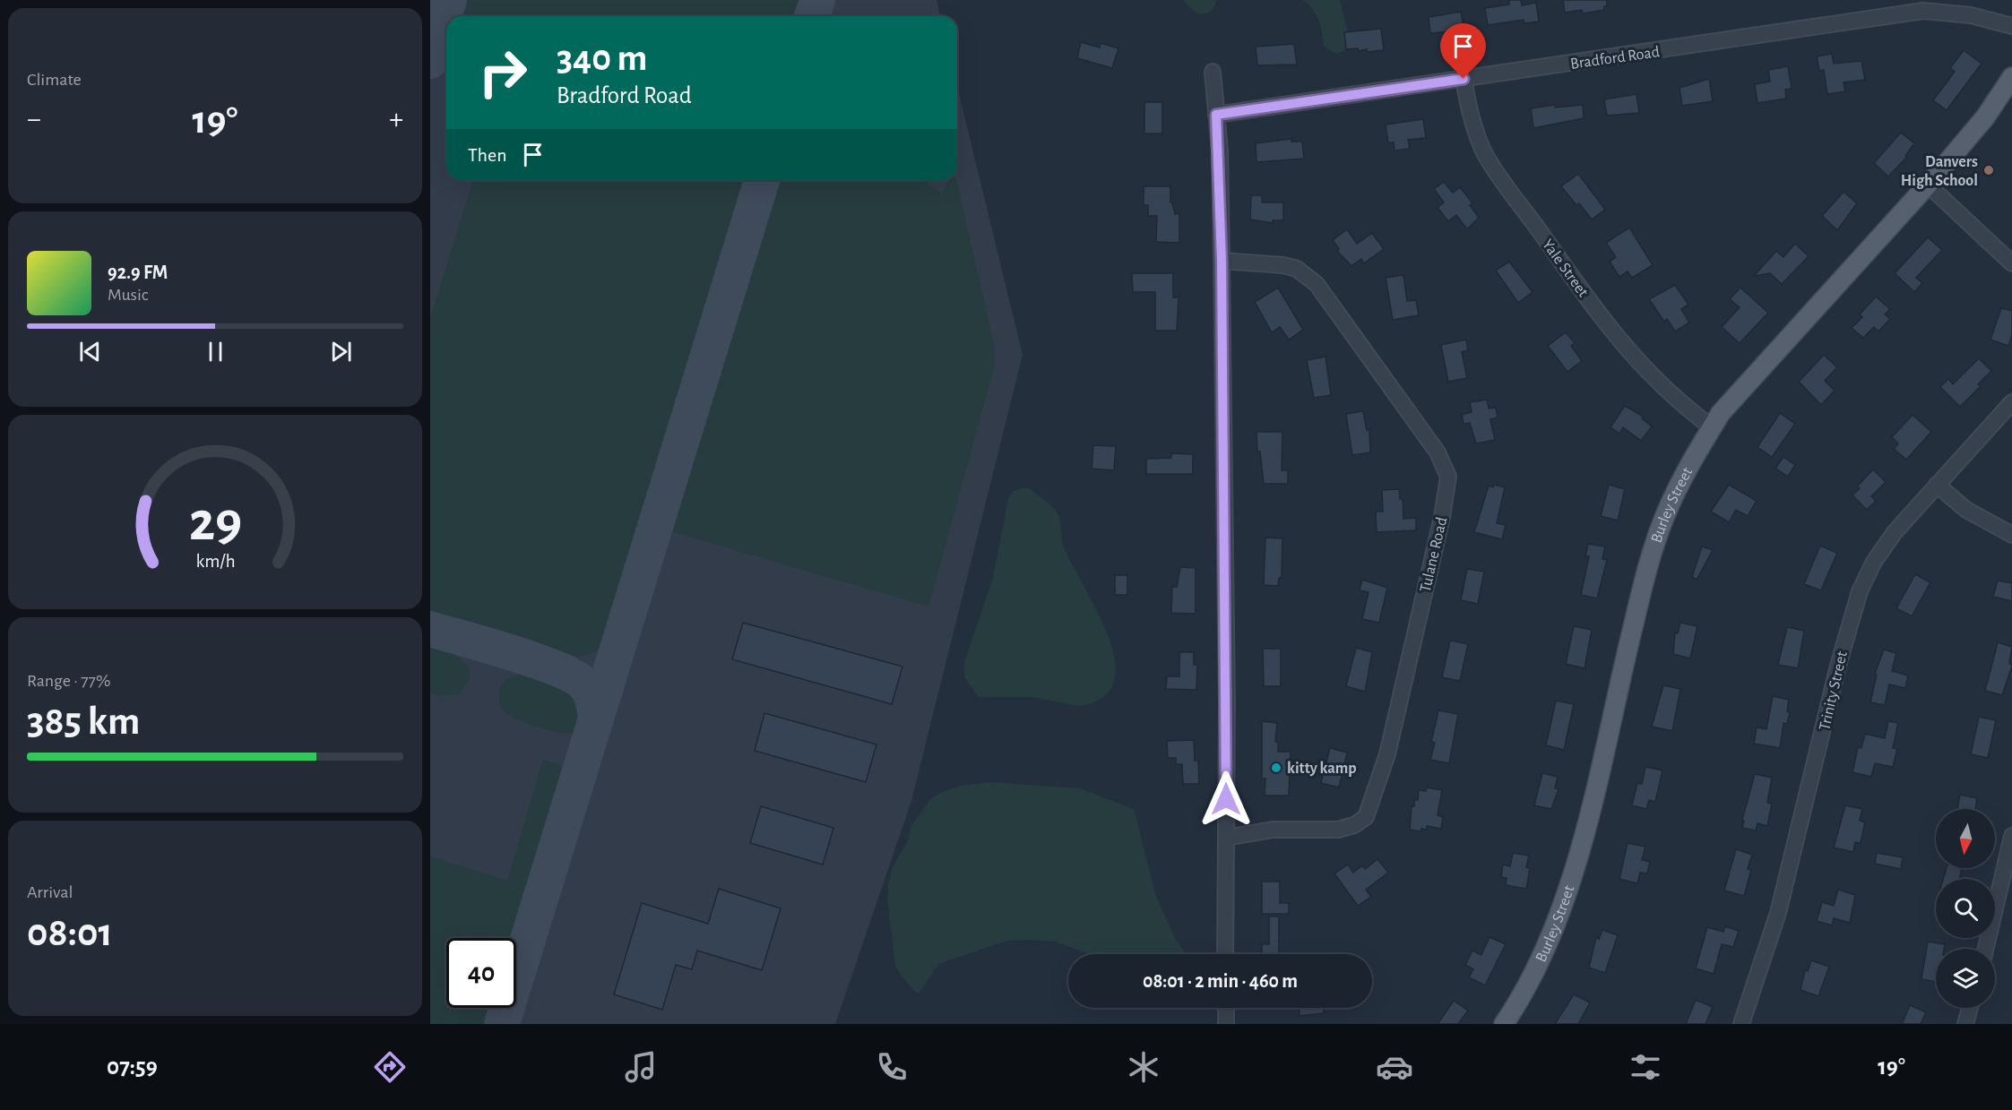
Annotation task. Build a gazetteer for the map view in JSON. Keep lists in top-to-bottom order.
{
  "streets": {
    "main road": ["Burley Street"],
    "street": [
      "Bradford Road",
      "Yale Street",
      "Tulane Road",
      "Trinity Street"
    ]
  },
  "crossings": [
    ["Bradford Road", "Yale Street"],
    ["Yale Street", "Burley Street"]
  ],
  "places": ["Danvers High School", "kitty kamp"],
  "north": "bottom",
  "page": {
    "tile": [
      "Climate",
      ["Range · 77%", "385 km"],
      ["Arrival", "08:01"]
    ],
    "turn": ["340 m", "Bradford Road"],
    "heat": ["−", "19°", "+"],
    "then": "Then",
    "song": ["92.9 FM", "Music"],
    "limit": "40",
    "trip": "08:01 · 2 min · 460 m",
    "tabs": ["07:59", "19°"],
    "gauge": ["29", "km/h"]
  }
}
